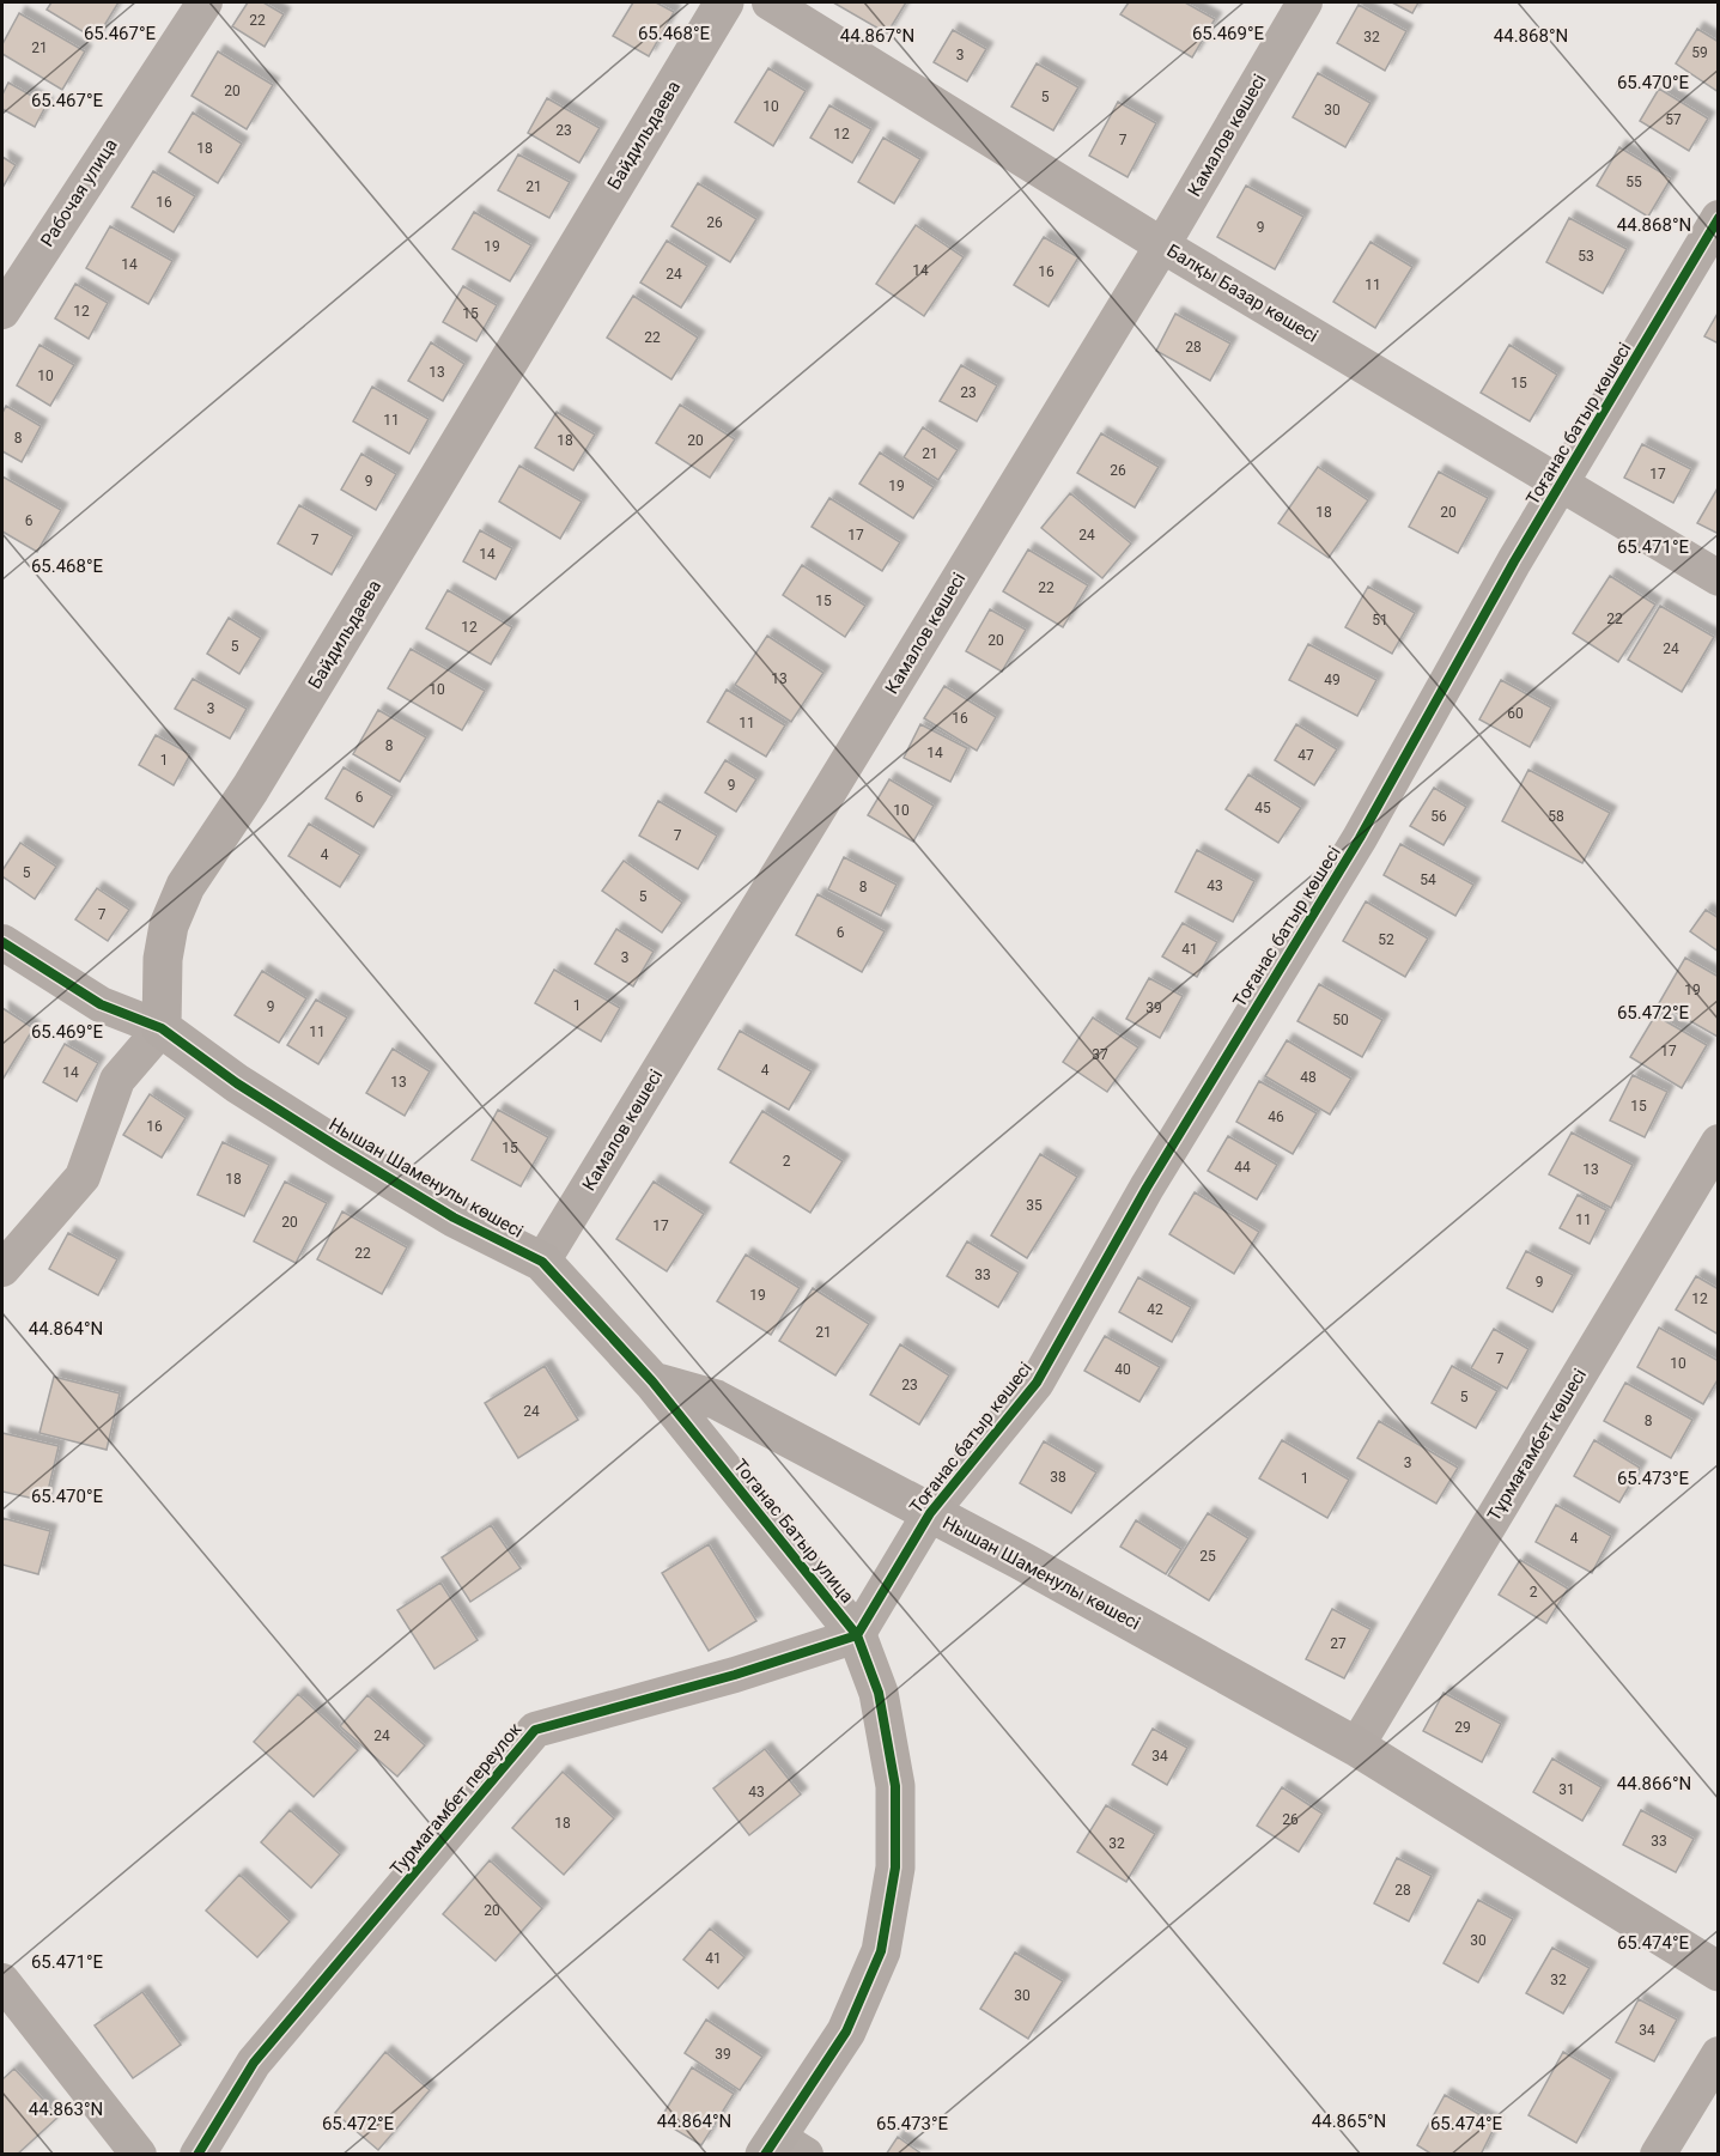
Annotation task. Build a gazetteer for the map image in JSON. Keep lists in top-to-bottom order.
{
  "streets": {
    "street": [
      "Байдильдаева",
      "Камалов көшесі",
      "Рабочая улица",
      "Балқы Базар көшесі",
      "Тоғанас батыр көшесі",
      "Нышан Шаменулы көшесі",
      "Тұрмағамбет көшесі",
      "Тоганас Батыр улица",
      "Турмагамбет переулок"
    ]
  },
  "crossings": [
    ["Байдильдаева", "Нышан Шаменулы көшесі"],
    ["Камалов көшесі", "Балқы Базар көшесі"],
    ["Камалов көшесі", "Нышан Шаменулы көшесі"],
    ["Балқы Базар көшесі", "Тоғанас батыр көшесі"],
    ["Тоғанас батыр көшесі", "Нышан Шаменулы көшесі"],
    ["Тоғанас батыр көшесі", "Тоганас Батыр улица"],
    ["Тоғанас батыр көшесі", "Турмагамбет переулок"],
    ["Нышан Шаменулы көшесі", "Тұрмағамбет көшесі"],
    ["Нышан Шаменулы көшесі", "Тоганас Батыр улица"],
    ["Тоганас Батыр улица", "Турмагамбет переулок"]
  ],
  "house_numbers": [
    "22",
    "32",
    "21",
    "59",
    "3",
    "20",
    "5",
    "10",
    "30",
    "57",
    "23",
    "12",
    "7",
    "18",
    "55",
    "21",
    "16",
    "26",
    "9",
    "19",
    "53",
    "14",
    "14",
    "16",
    "24",
    "11",
    "12",
    "15",
    "22",
    "28",
    "13",
    "10",
    "15",
    "23",
    "11",
    "8",
    "18",
    "20",
    "21",
    "26",
    "17",
    "9",
    "19",
    "18",
    "20",
    "6",
    "17",
    "24",
    "7",
    "14",
    "22",
    "15",
    "22",
    "51",
    "12",
    "20",
    "5",
    "24",
    "13",
    "49",
    "10",
    "3",
    "60",
    "16",
    "11",
    "8",
    "14",
    "47",
    "1",
    "9",
    "6",
    "45",
    "10",
    "56",
    "58",
    "7",
    "4",
    "5",
    "54",
    "43",
    "8",
    "5",
    "7",
    "6",
    "52",
    "41",
    "3",
    "19",
    "1",
    "9",
    "39",
    "50",
    "11",
    "17",
    "37",
    "4",
    "14",
    "48",
    "13",
    "15",
    "46",
    "16",
    "15",
    "2",
    "44",
    "13",
    "18",
    "35",
    "11",
    "20",
    "17",
    "22",
    "33",
    "9",
    "19",
    "12",
    "42",
    "21",
    "7",
    "10",
    "40",
    "23",
    "5",
    "24",
    "8",
    "3",
    "38",
    "1",
    "4",
    "25",
    "2",
    "27",
    "29",
    "24",
    "34",
    "31",
    "43",
    "26",
    "18",
    "33",
    "32",
    "28",
    "20",
    "30",
    "41",
    "32",
    "30",
    "34",
    "39"
  ],
  "coordinates": [
    "65.467°E",
    "65.468°E",
    "65.469°E",
    "44.867°N",
    "44.868°N",
    "65.470°E",
    "65.471°E",
    "65.472°E",
    "44.864°N",
    "65.473°E",
    "44.866°N",
    "65.474°E",
    "44.863°N",
    "44.865°N"
  ]
}
